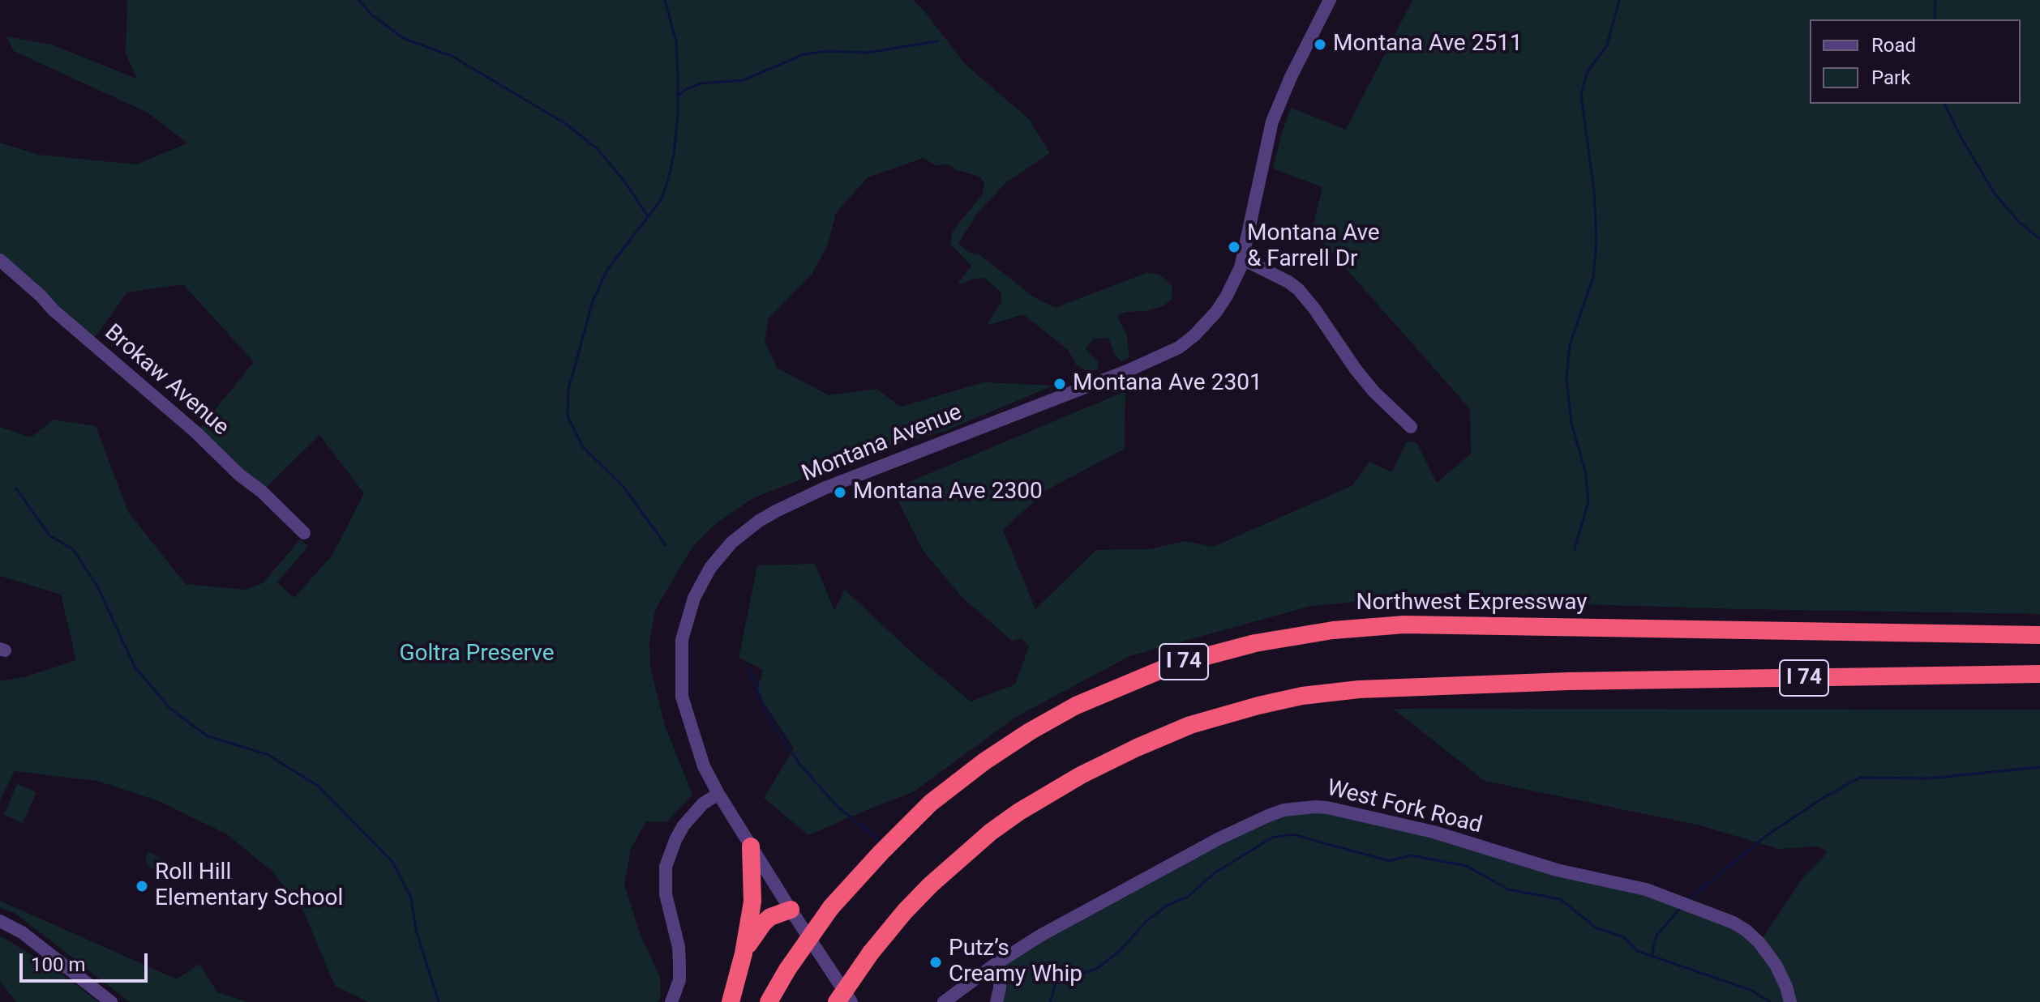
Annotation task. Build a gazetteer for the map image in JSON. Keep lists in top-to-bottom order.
{
  "streets": {
    "highway": ["Northwest Expressway", "I 74"],
    "street": ["Brokaw Avenue", "Montana Avenue", "West Fork Road"]
  },
  "parks": ["Goltra Preserve"],
  "places": [
    "Montana Ave 2511",
    "Montana Ave & Farrell Dr",
    "Montana Ave 2301",
    "Montana Ave 2300",
    "Roll Hill Elementary School",
    "Putz’s Creamy Whip"
  ],
  "legend": ["Road", "Park"],
  "scale_bar": "100 m"
}
